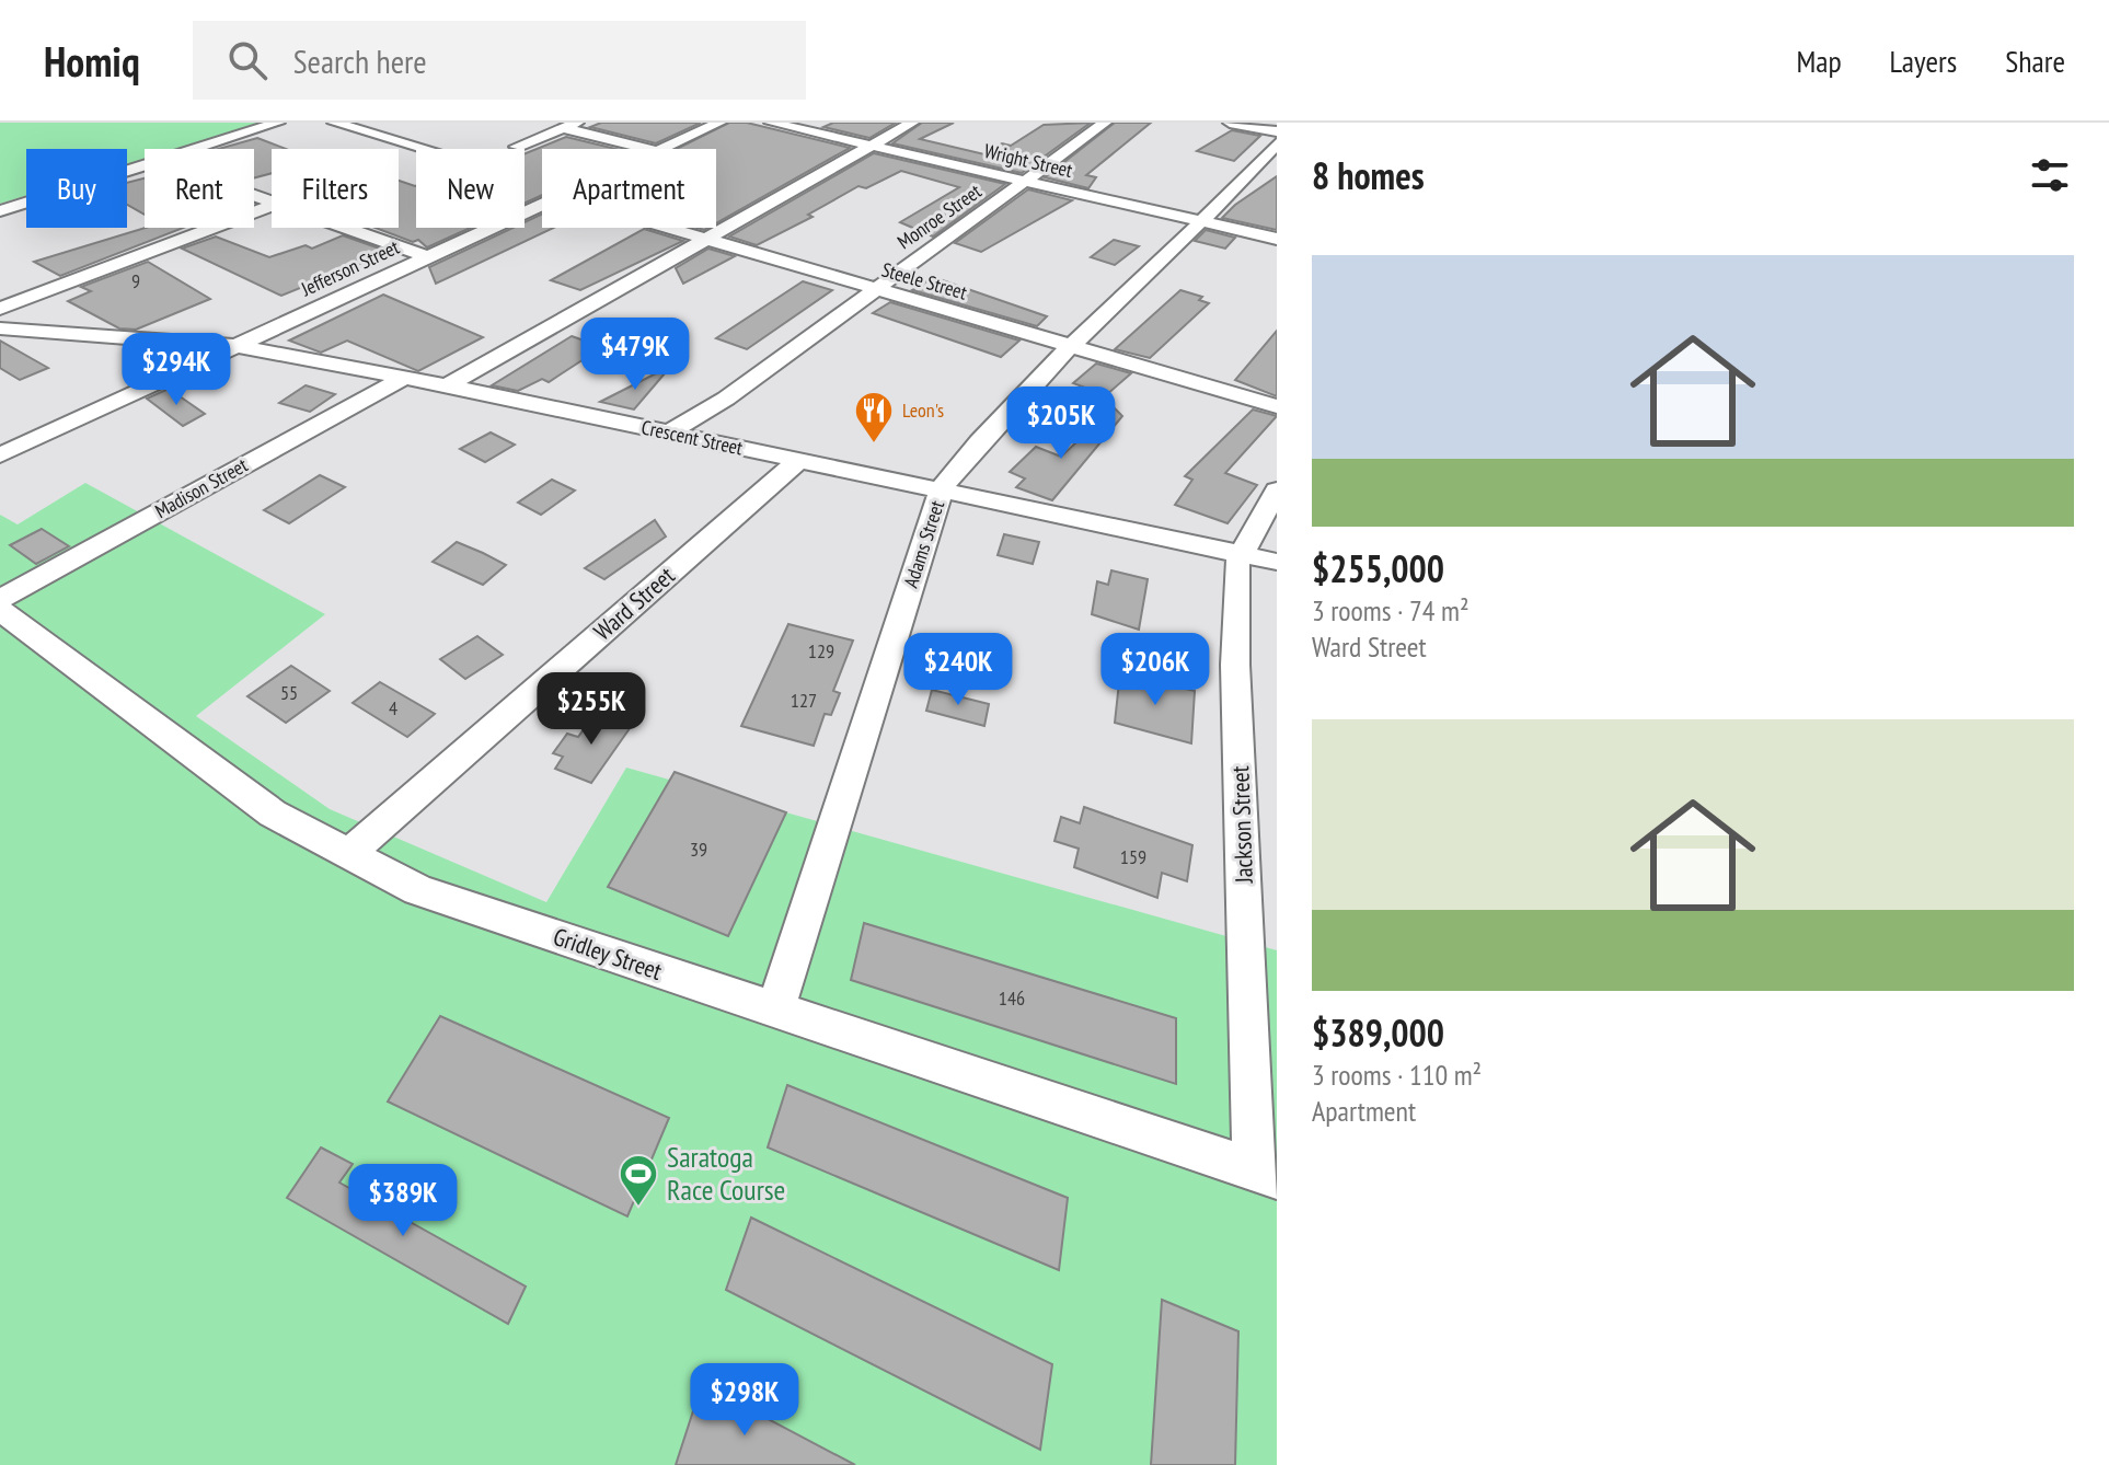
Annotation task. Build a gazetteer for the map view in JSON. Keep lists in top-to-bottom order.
{
  "streets": {
    "street": [
      "Wright Street",
      "Monroe Street",
      "Jefferson Street",
      "Steele Street",
      "Crescent Street",
      "Madison Street",
      "Adams Street",
      "Ward Street",
      "Jackson Street",
      "Gridley Street"
    ]
  },
  "crossings": [
    ["Wright Street", "Monroe Street"],
    ["Wright Street", "Adams Street"],
    ["Monroe Street", "Steele Street"],
    ["Monroe Street", "Crescent Street"],
    ["Jefferson Street", "Crescent Street"],
    ["Steele Street", "Adams Street"],
    ["Crescent Street", "Madison Street"],
    ["Crescent Street", "Adams Street"],
    ["Crescent Street", "Ward Street"],
    ["Crescent Street", "Jackson Street"],
    ["Adams Street", "Gridley Street"],
    ["Ward Street", "Gridley Street"],
    ["Jackson Street", "Gridley Street"]
  ],
  "places": {
    "restaurant": ["Leon's"],
    "sports": ["Saratoga Race Course"]
  },
  "house_numbers": [
    "9",
    "129",
    "55",
    "127",
    "4",
    "39",
    "159",
    "146"
  ],
  "page": {
    "header": "Homiq",
    "search": "Search here",
    "nav": ["Map", "Layers", "Share"],
    "heading": "8 homes",
    "chip": [
      "Buy",
      "Rent",
      "Filters",
      "New",
      "Apartment"
    ],
    "list": [
      {
        "name": "$255,000",
        "note": "3 rooms · 74 m² · Ward Street"
      },
      {
        "name": "$389,000",
        "note": "3 rooms · 110 m² · Apartment"
      }
    ],
    "price": [
      "$479K",
      "$294K",
      "$205K",
      "$240K",
      "$206K",
      "$255K",
      "$389K",
      "$298K"
    ]
  }
}
